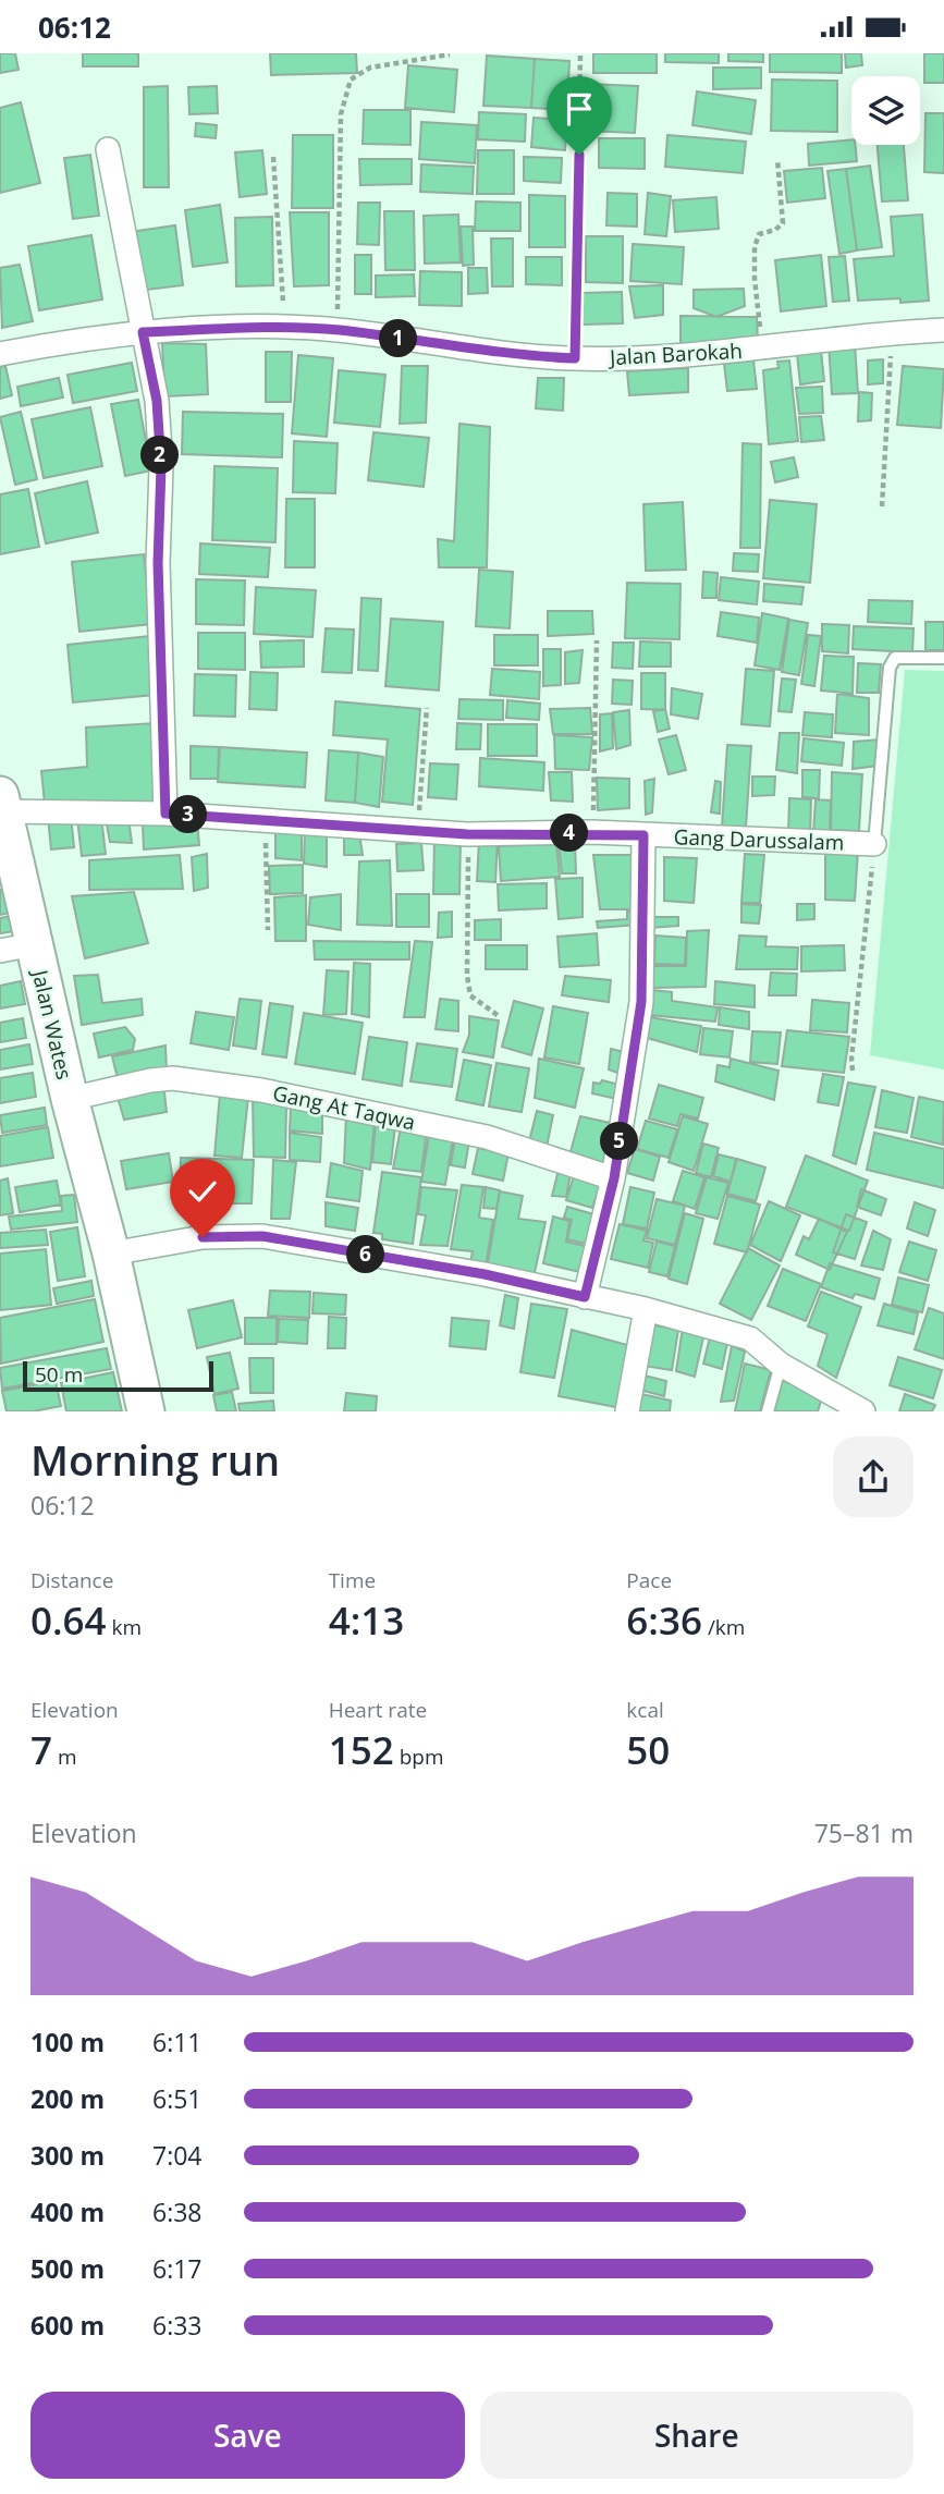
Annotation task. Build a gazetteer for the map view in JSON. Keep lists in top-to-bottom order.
{
  "streets": {
    "main road": ["Jalan Wates"],
    "street": ["Jalan Barokah", "Gang Darussalam", "Gang At Taqwa"]
  },
  "crossings": [
    ["Gang Darussalam", "Jalan Wates"],
    ["Jalan Wates", "Gang At Taqwa"]
  ],
  "scale_bar": "50 m",
  "page": {
    "status": "06:12",
    "pins": [
      "1",
      "2",
      "3",
      "4",
      "5",
      "6"
    ],
    "scale": "50 m",
    "heading": ["Morning run", "06:12"],
    "stats": [
      ["Distance", "0.64 km"],
      ["Time", "4:13"],
      ["Pace", "6:36 /km"],
      ["Elevation", "7 m"],
      ["Heart rate", "152 bpm"],
      ["kcal", "50"]
    ],
    "chart": ["Elevation", "75–81 m"],
    "list": [
      {
        "name": "100 m",
        "note": "6:11"
      },
      {
        "name": "200 m",
        "note": "6:51"
      },
      {
        "name": "300 m",
        "note": "7:04"
      },
      {
        "name": "400 m",
        "note": "6:38"
      },
      {
        "name": "500 m",
        "note": "6:17"
      },
      {
        "name": "600 m",
        "note": "6:33"
      }
    ],
    "buttons": ["Save", "Share"]
  }
}
